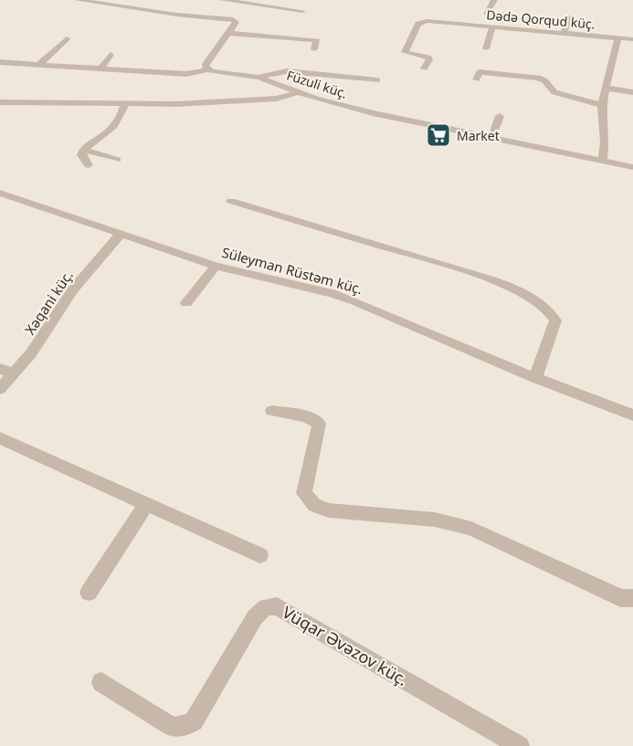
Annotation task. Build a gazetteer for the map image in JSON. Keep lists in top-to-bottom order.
{
  "streets": {
    "street": [
      "Dədə Qorqud küç.",
      "Füzuli küç.",
      "Süleyman Rüstəm küç.",
      "Xəqani küç.",
      "Vüqar Əvəzov küç."
    ]
  },
  "crossings": [
    ["Süleyman Rüstəm küç.", "Xəqani küç."]
  ],
  "places": {
    "supermarket": ["Market"]
  }
}
